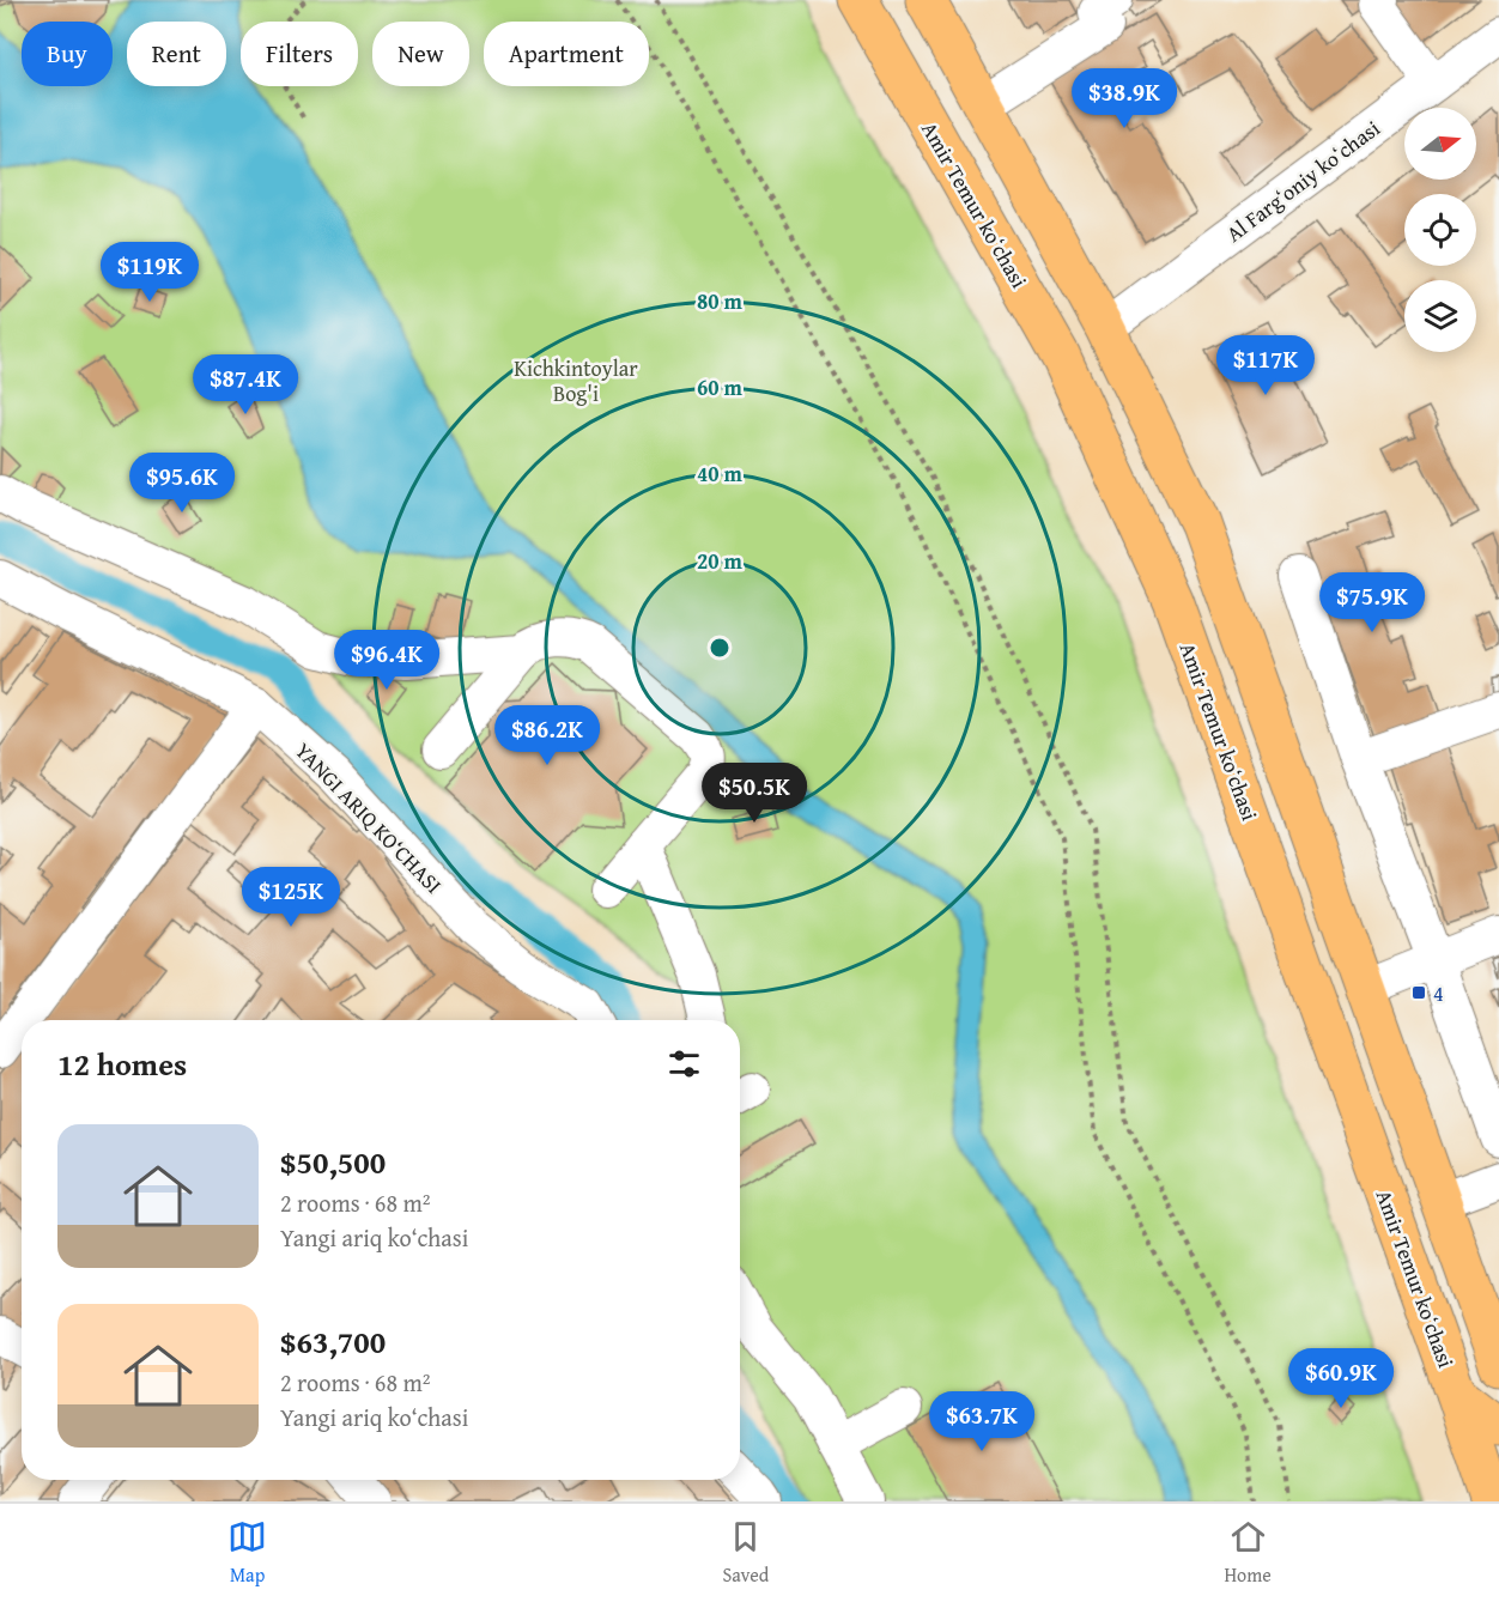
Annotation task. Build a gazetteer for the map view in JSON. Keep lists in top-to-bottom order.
{
  "streets": {
    "main road": ["Amir Temur koʻchasi"],
    "street": ["Al Fargʻoniy koʻchasi", "YANGI ARIQ KO‘CHASI"]
  },
  "parks": ["Kichkintoylar Bog'i"],
  "places": {
    "transit": ["4"]
  },
  "north": "right",
  "page": {
    "chip": [
      "Buy",
      "Rent",
      "Filters",
      "New",
      "Apartment"
    ],
    "price": [
      "$38.9K",
      "$119K",
      "$117K",
      "$87.4K",
      "$95.6K",
      "$75.9K",
      "$96.4K",
      "$86.2K",
      "$50.5K",
      "$125K",
      "$60.9K",
      "$63.7K"
    ],
    "heading": "12 homes",
    "list": [
      {
        "name": "$50,500",
        "note": "2 rooms · 68 m² · Yangi ariq ko‘chasi"
      },
      {
        "name": "$63,700",
        "note": "2 rooms · 68 m² · Yangi ariq ko‘chasi"
      }
    ],
    "tabs": ["Map", "Saved", "Home"]
  },
  "rings": [
    "80 m",
    "60 m",
    "40 m",
    "20 m"
  ]
}
